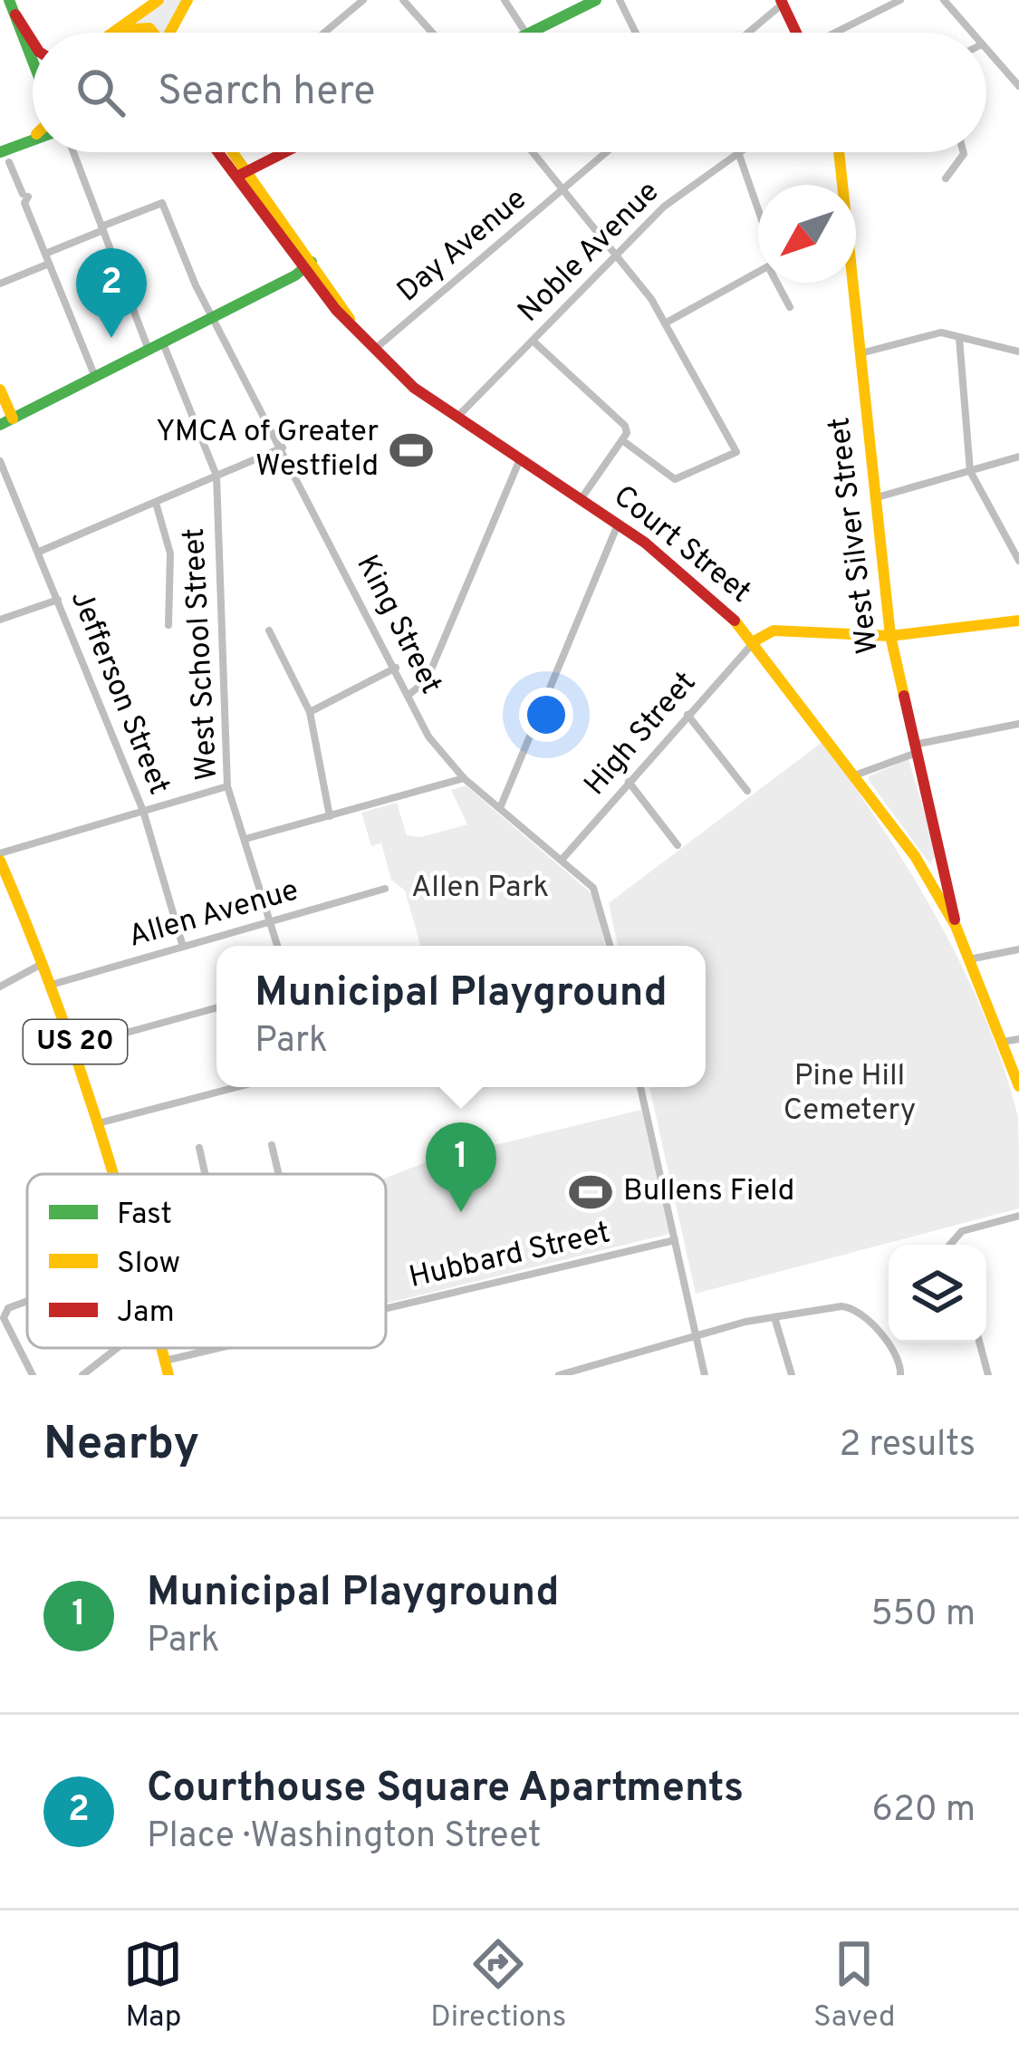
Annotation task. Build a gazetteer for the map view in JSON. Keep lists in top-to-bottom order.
{
  "streets": {
    "main road": ["West Silver Street", "Court Street", "US 20"],
    "street": [
      "Day Avenue",
      "Noble Avenue",
      "King Street",
      "West School Street",
      "Jefferson Street",
      "High Street",
      "Allen Avenue",
      "Hubbard Street"
    ]
  },
  "crossings": [
    ["Day Avenue", "Court Street"],
    ["Noble Avenue", "Court Street"],
    ["West Silver Street", "Court Street"],
    ["Court Street", "High Street"],
    ["King Street", "High Street"],
    ["West School Street", "Allen Avenue"],
    ["Jefferson Street", "Allen Avenue"],
    ["Allen Avenue", "US 20"],
    ["US 20", "Hubbard Street"]
  ],
  "parks": ["Allen Park", "Pine Hill Cemetery"],
  "places": {
    "sports": ["YMCA of Greater Westfield", "Bullens Field"]
  },
  "legend": ["Fast", "Slow", "Jam"],
  "north": "bottom left",
  "page": {
    "search": "Search here",
    "pins": ["2", "1"],
    "popup": ["Municipal Playground", "Park"],
    "heading": ["Nearby", "2 results"],
    "list": [
      {
        "mark": "1",
        "name": "Municipal Playground",
        "note": "Park",
        "value": "550 m"
      },
      {
        "mark": "2",
        "name": "Courthouse Square Apartments",
        "note": "Place · Washington Street",
        "value": "620 m"
      }
    ],
    "nav": ["Map", "Directions", "Saved"]
  }
}
